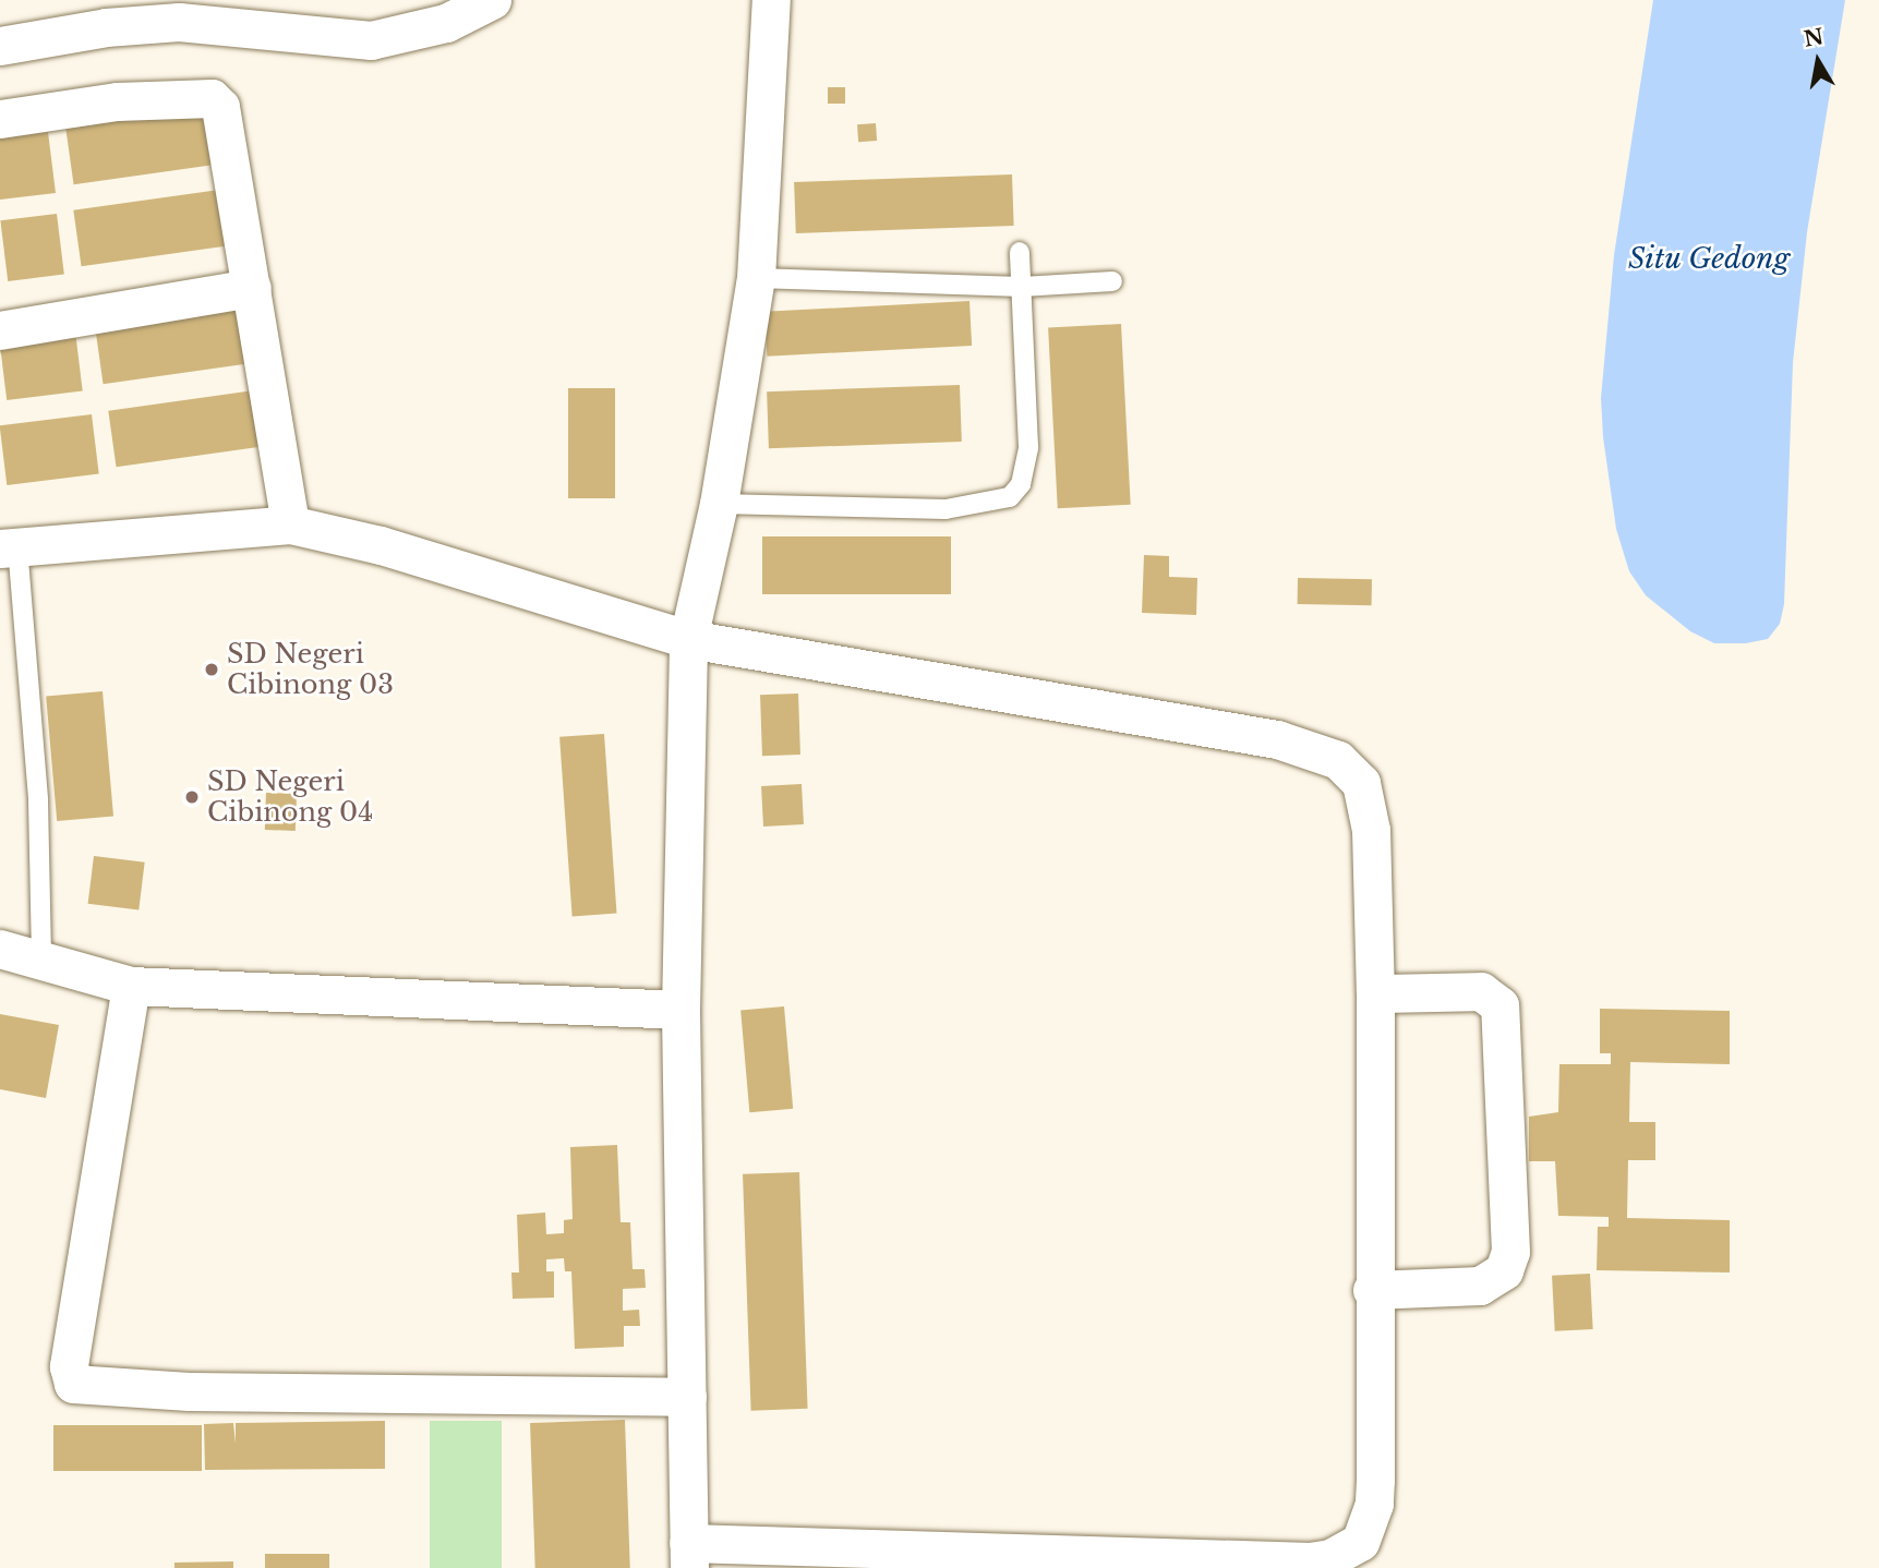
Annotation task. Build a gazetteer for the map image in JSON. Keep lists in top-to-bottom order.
{
  "water": ["Situ Gedong"],
  "places": ["SD Negeri Cibinong 03", "SD Negeri Cibinong 04"],
  "north": "top"
}
